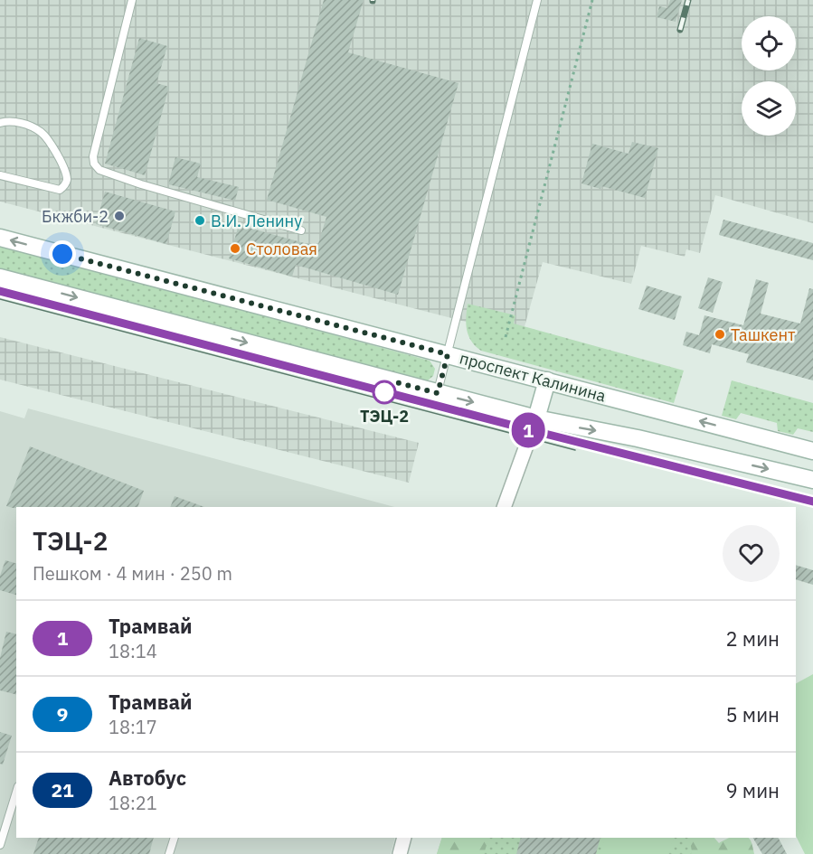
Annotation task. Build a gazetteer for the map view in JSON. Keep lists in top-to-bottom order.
{
  "streets": {
    "main road": ["проспект Калинина"]
  },
  "places": [
    "Бкжби-2",
    "В.И. Ленину",
    "Столовая",
    "Ташкент",
    "ТЭЦ-2"
  ],
  "lines": ["tram line 1"],
  "page": {
    "on_map": "1",
    "heading": ["ТЭЦ-2", "Пешком · 4 мин · 250 m"],
    "list": [
      {
        "mark": "1",
        "name": "Трамвай",
        "note": "18:14",
        "value": "2 мин"
      },
      {
        "mark": "9",
        "name": "Трамвай",
        "note": "18:17",
        "value": "5 мин"
      },
      {
        "mark": "21",
        "name": "Автобус",
        "note": "18:21",
        "value": "9 мин"
      }
    ]
  }
}
